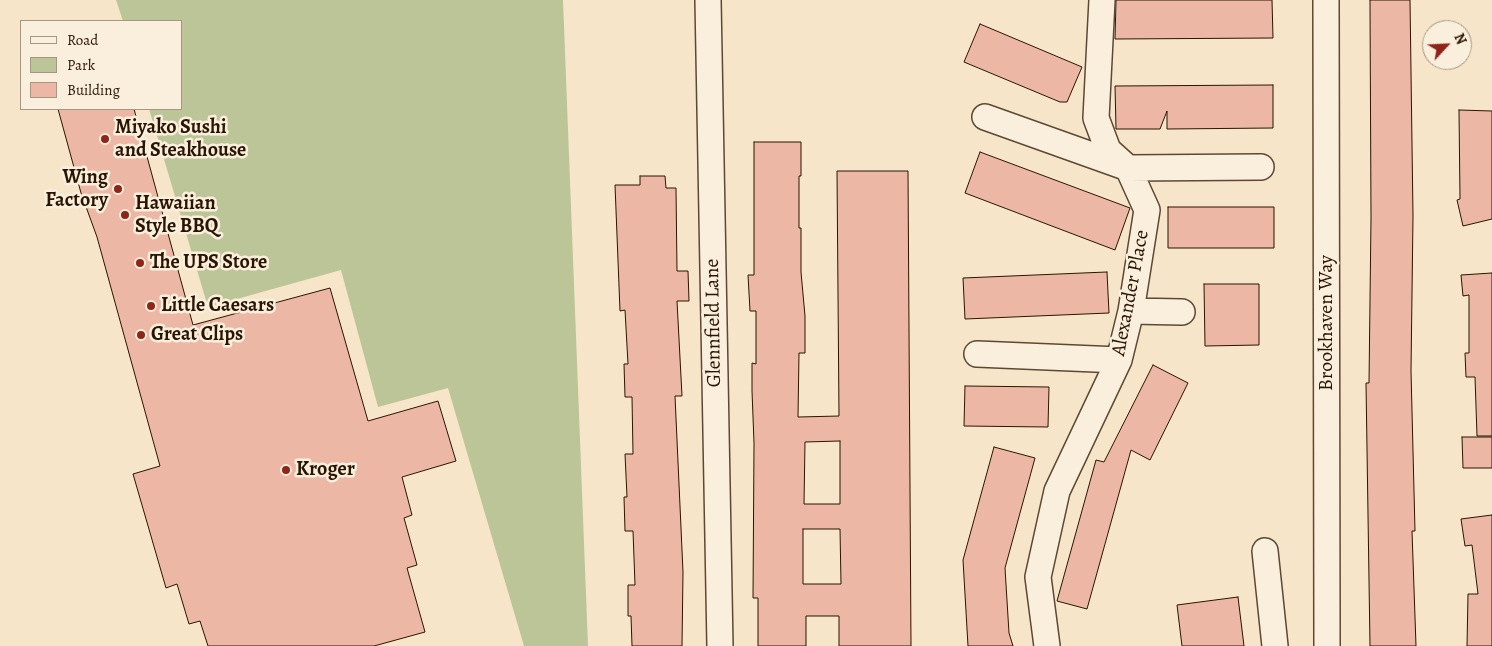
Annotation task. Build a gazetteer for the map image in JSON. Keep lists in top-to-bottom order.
{
  "streets": {
    "street": ["Alexander Place", "Glennfield Lane", "Brookhaven Way"]
  },
  "places": [
    "Miyako Sushi and Steakhouse",
    "Wing Factory",
    "Hawaiian Style BBQ",
    "The UPS Store",
    "Little Caesars",
    "Great Clips",
    "Kroger"
  ],
  "legend": ["Road", "Park", "Building"],
  "north": "top right"
}
